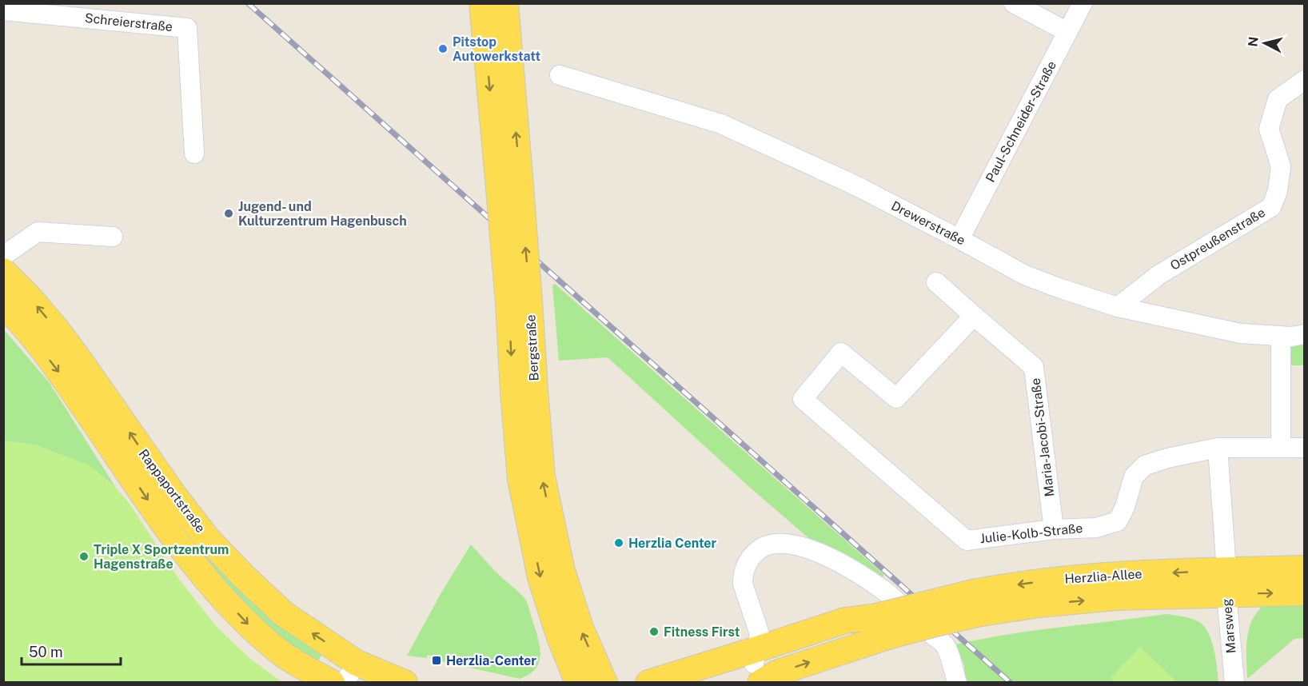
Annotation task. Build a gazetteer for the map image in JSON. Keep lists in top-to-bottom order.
{
  "streets": {
    "main road": ["Bergstraße", "Rappaportstraße", "Herzlia-Allee"],
    "street": [
      "Schreierstraße",
      "Paul-Schneider-Straße",
      "Drewerstraße",
      "Ostpreußenstraße",
      "Maria-Jacobi-Straße",
      "Julie-Kolb-Straße",
      "Marsweg"
    ]
  },
  "crossings": [
    ["Paul-Schneider-Straße", "Drewerstraße"],
    ["Drewerstraße", "Ostpreußenstraße"],
    ["Maria-Jacobi-Straße", "Julie-Kolb-Straße"],
    ["Julie-Kolb-Straße", "Marsweg"],
    ["Herzlia-Allee", "Marsweg"]
  ],
  "places": {
    "other": [
      "Pitstop Autowerkstatt",
      "Jugend- und Kulturzentrum Hagenbusch",
      "Herzlia Center",
      "Triple X Sportzentrum Hagenstraße",
      "Fitness First"
    ],
    "transit": ["Herzlia-Center"]
  },
  "scale_bar": "50 m",
  "north": "left"
}
